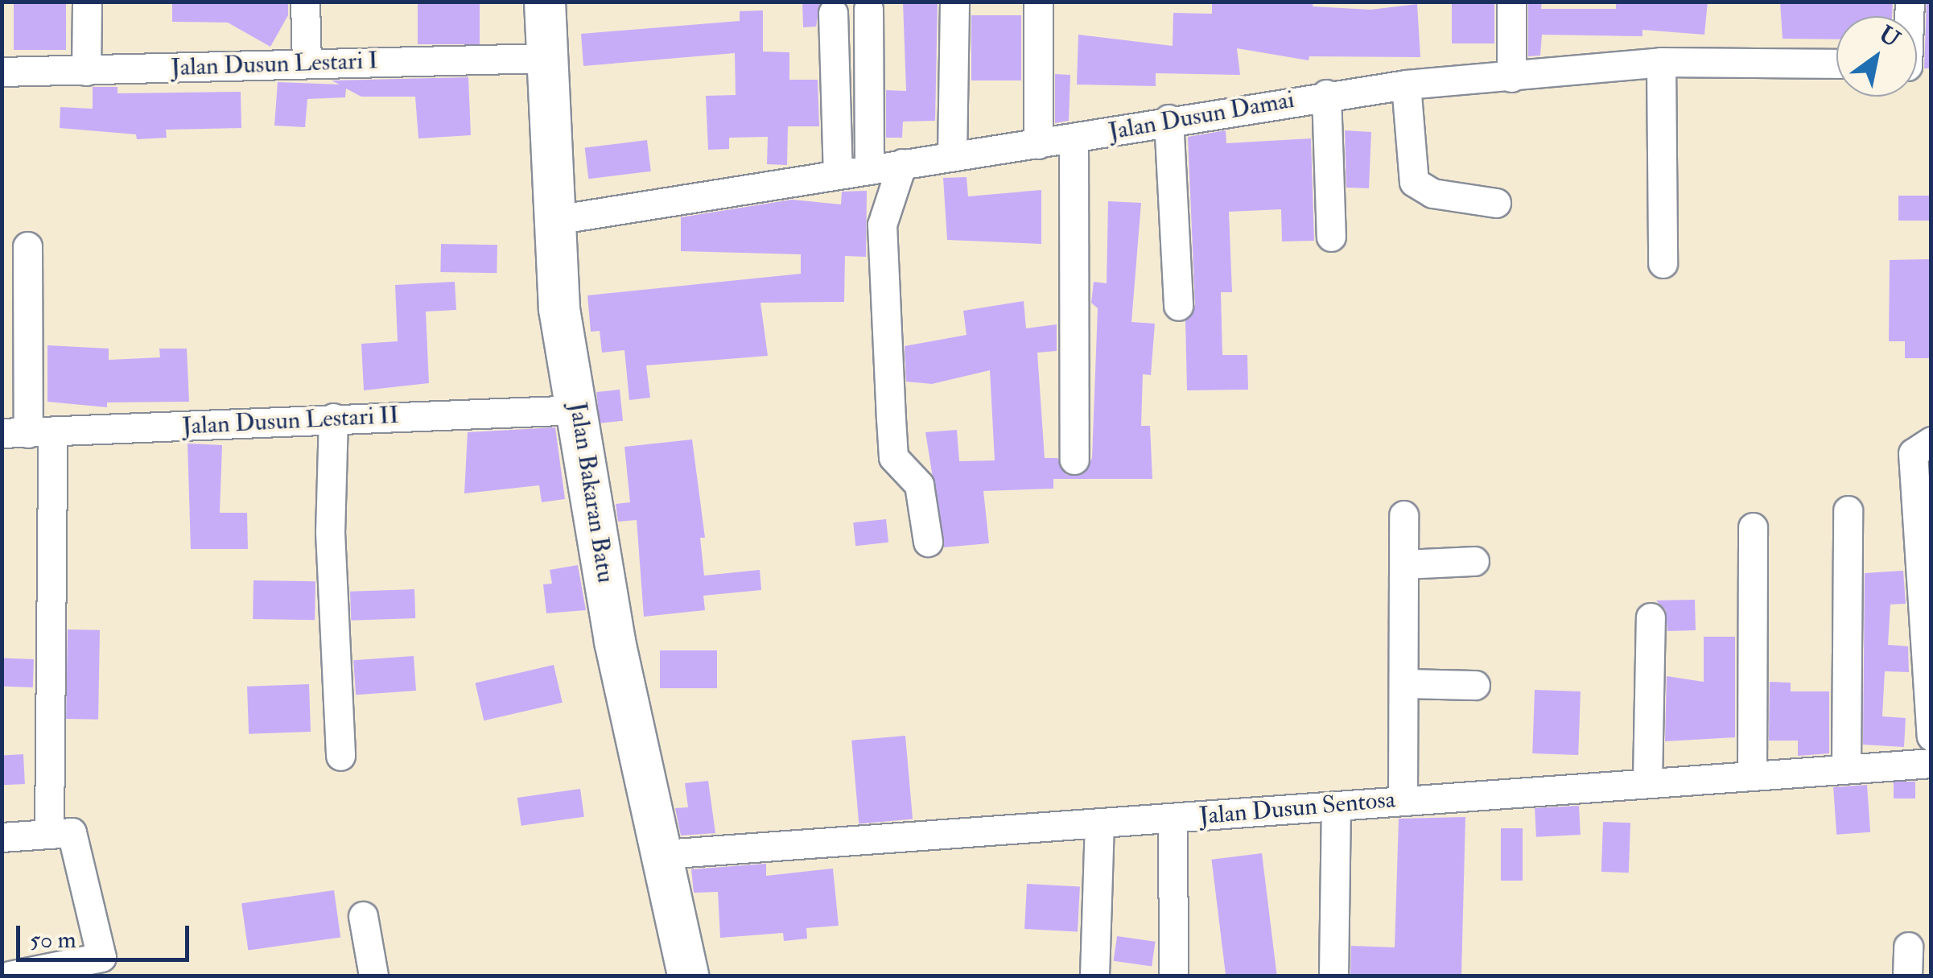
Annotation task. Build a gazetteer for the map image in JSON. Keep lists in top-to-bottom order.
{
  "streets": {
    "highway": ["Jalan Bakaran Batu"],
    "street": [
      "Jalan Dusun Lestari I",
      "Jalan Dusun Damai",
      "Jalan Dusun Lestari II",
      "Jalan Dusun Sentosa"
    ]
  },
  "crossings": [
    ["Jalan Dusun Lestari I", "Jalan Bakaran Batu"],
    ["Jalan Dusun Damai", "Jalan Bakaran Batu"],
    ["Jalan Dusun Lestari II", "Jalan Bakaran Batu"],
    ["Jalan Bakaran Batu", "Jalan Dusun Sentosa"]
  ],
  "scale_bar": "50 m",
  "north": "top right"
}
